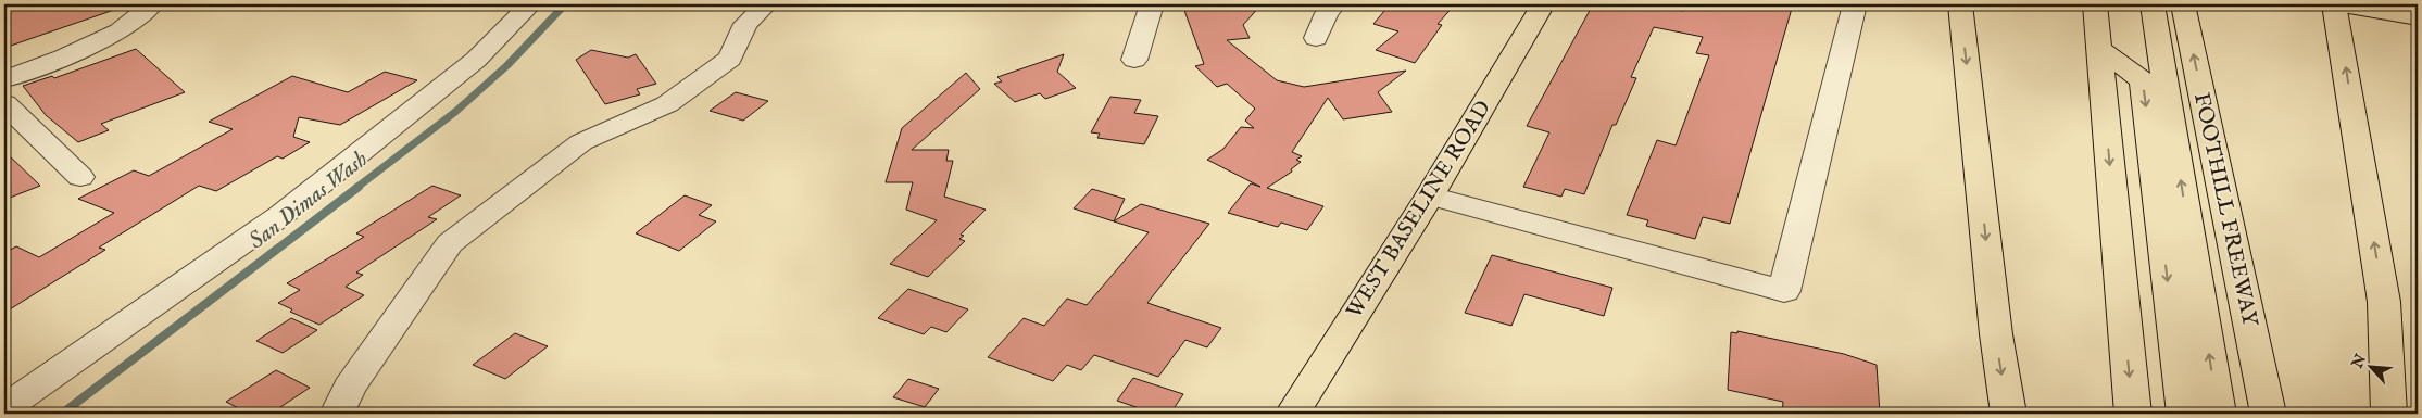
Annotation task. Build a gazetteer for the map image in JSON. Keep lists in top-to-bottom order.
{
  "streets": {
    "main road": ["WEST BASELINE ROAD", "FOOTHILL FREEWAY"]
  },
  "water": ["San Dimas Wash"],
  "north": "top left"
}
